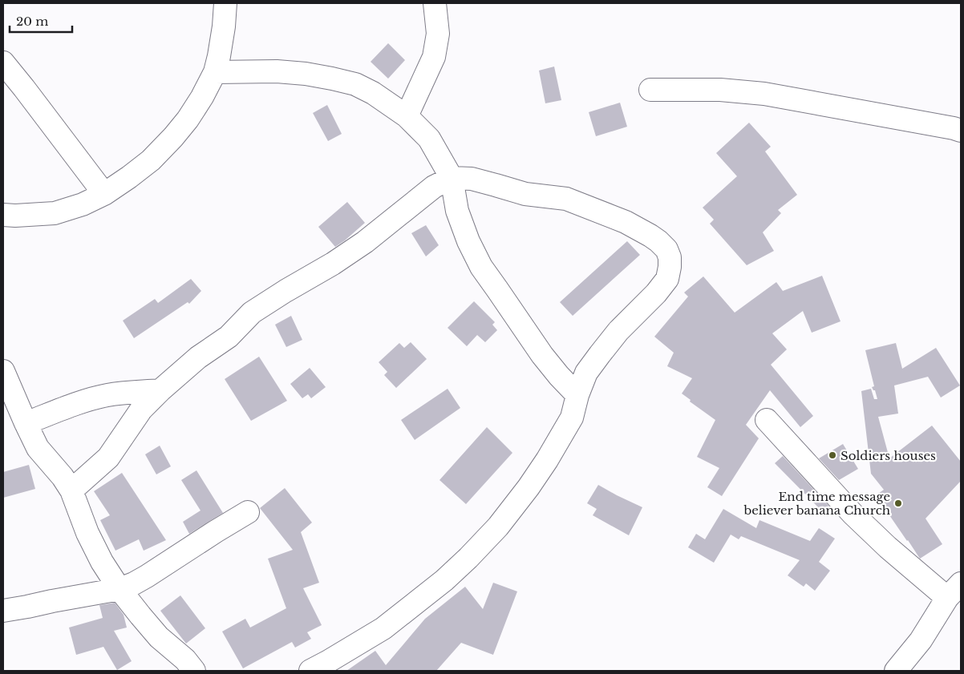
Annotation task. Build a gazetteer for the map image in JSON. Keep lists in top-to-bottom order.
{
  "places": ["Soldiers houses", "End time message believer banana Church"],
  "scale_bar": "20 m"
}
